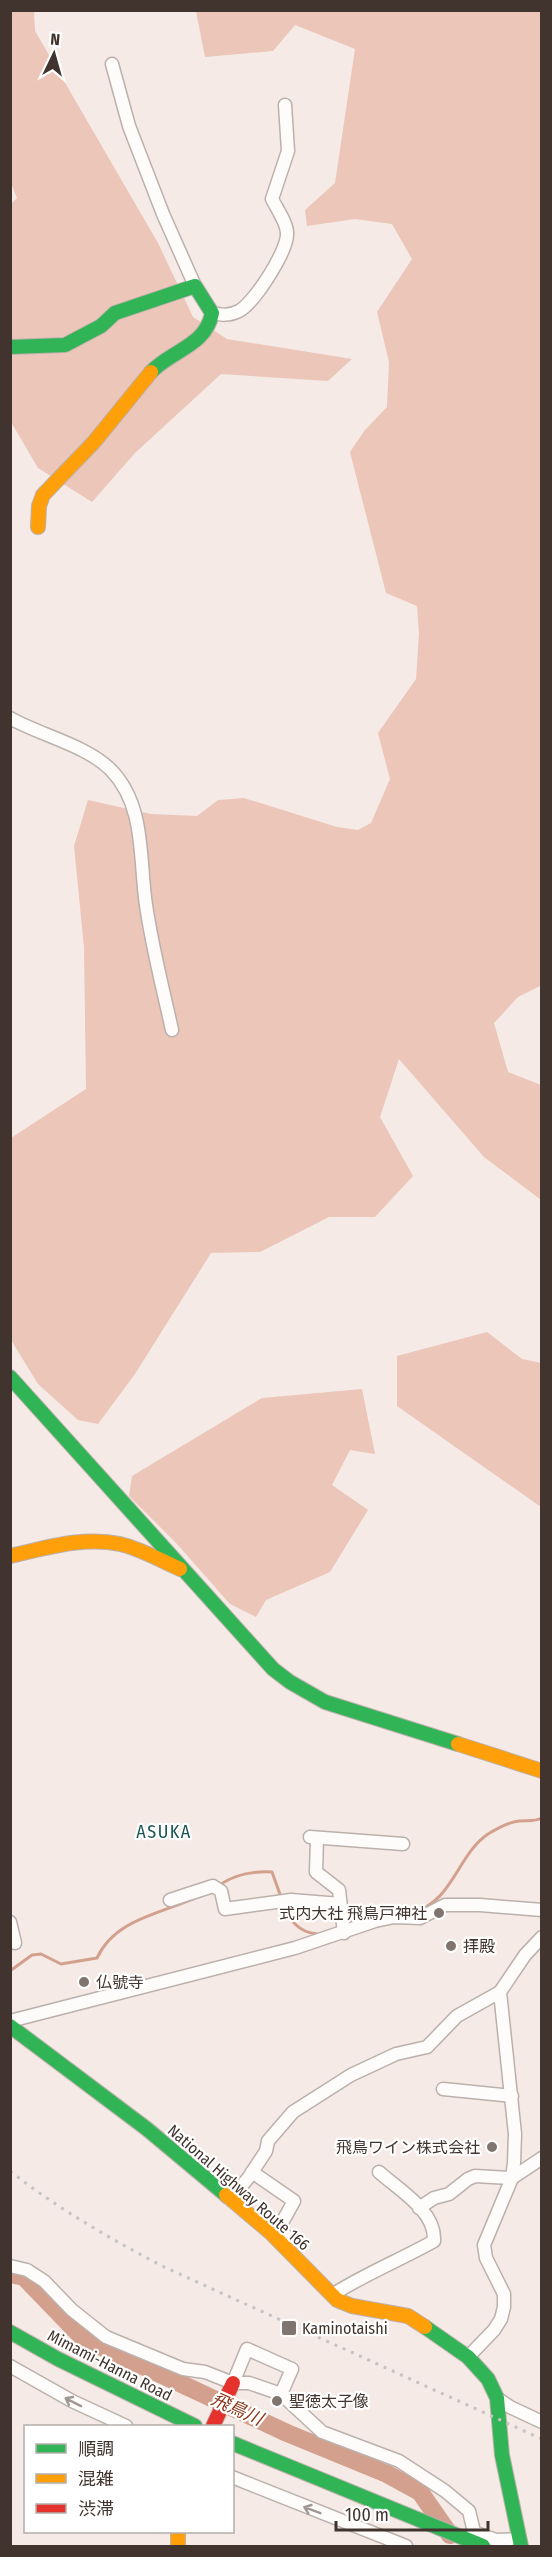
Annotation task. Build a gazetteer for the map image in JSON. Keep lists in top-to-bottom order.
{
  "streets": {
    "main road": ["National Highway Route 166", "Mimami-Hanna Road"]
  },
  "districts": ["ASUKA"],
  "water": ["飛鳥川"],
  "places": {
    "other": [
      "式内大社 飛鳥戸神社",
      "拝殿",
      "仏號寺",
      "飛鳥ワイン株式会社",
      "聖徳太子像"
    ],
    "transit": ["Kaminotaishi"]
  },
  "legend": ["順調", "混雑", "渋滞"],
  "scale_bar": "100 m",
  "north": "top"
}
